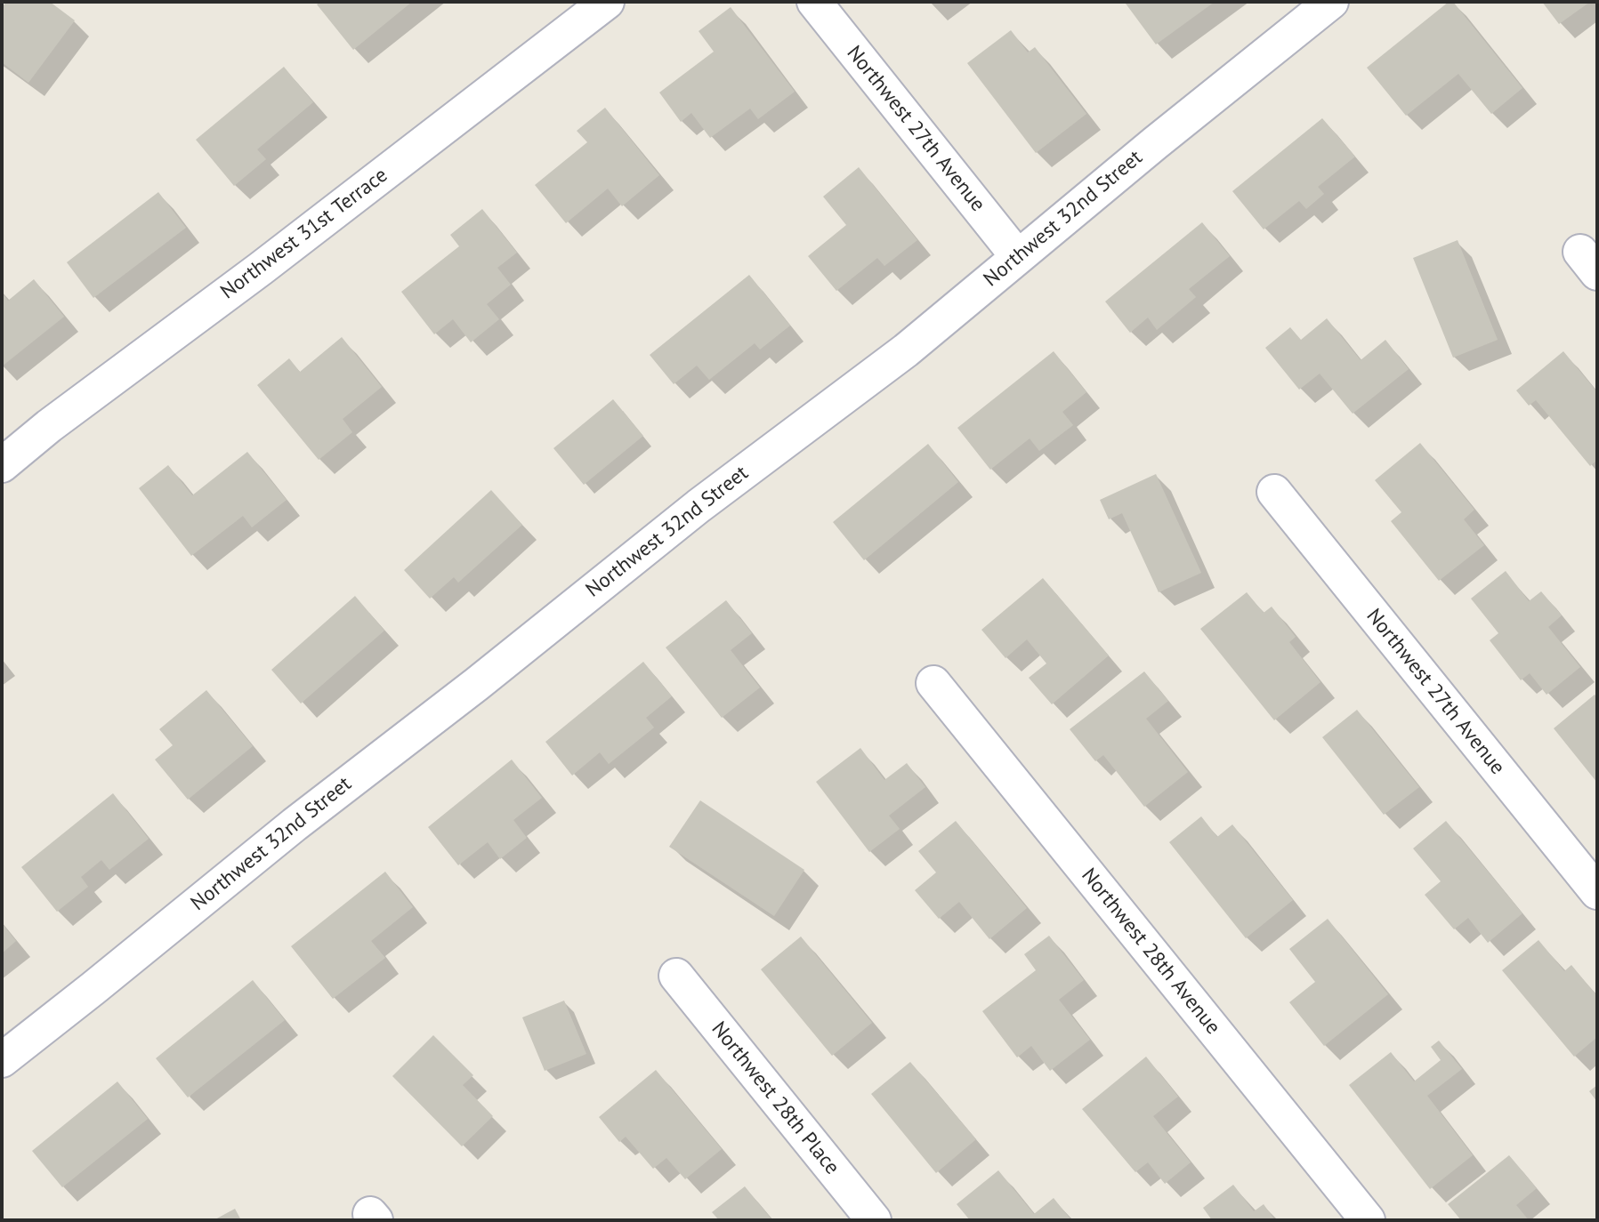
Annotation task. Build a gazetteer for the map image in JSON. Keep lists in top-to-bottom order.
{
  "streets": {
    "street": [
      "Northwest 27th Avenue",
      "Northwest 32nd Street",
      "Northwest 31st Terrace",
      "Northwest 28th Avenue",
      "Northwest 28th Place"
    ]
  },
  "crossings": [
    ["Northwest 27th Avenue", "Northwest 32nd Street"]
  ]
}
